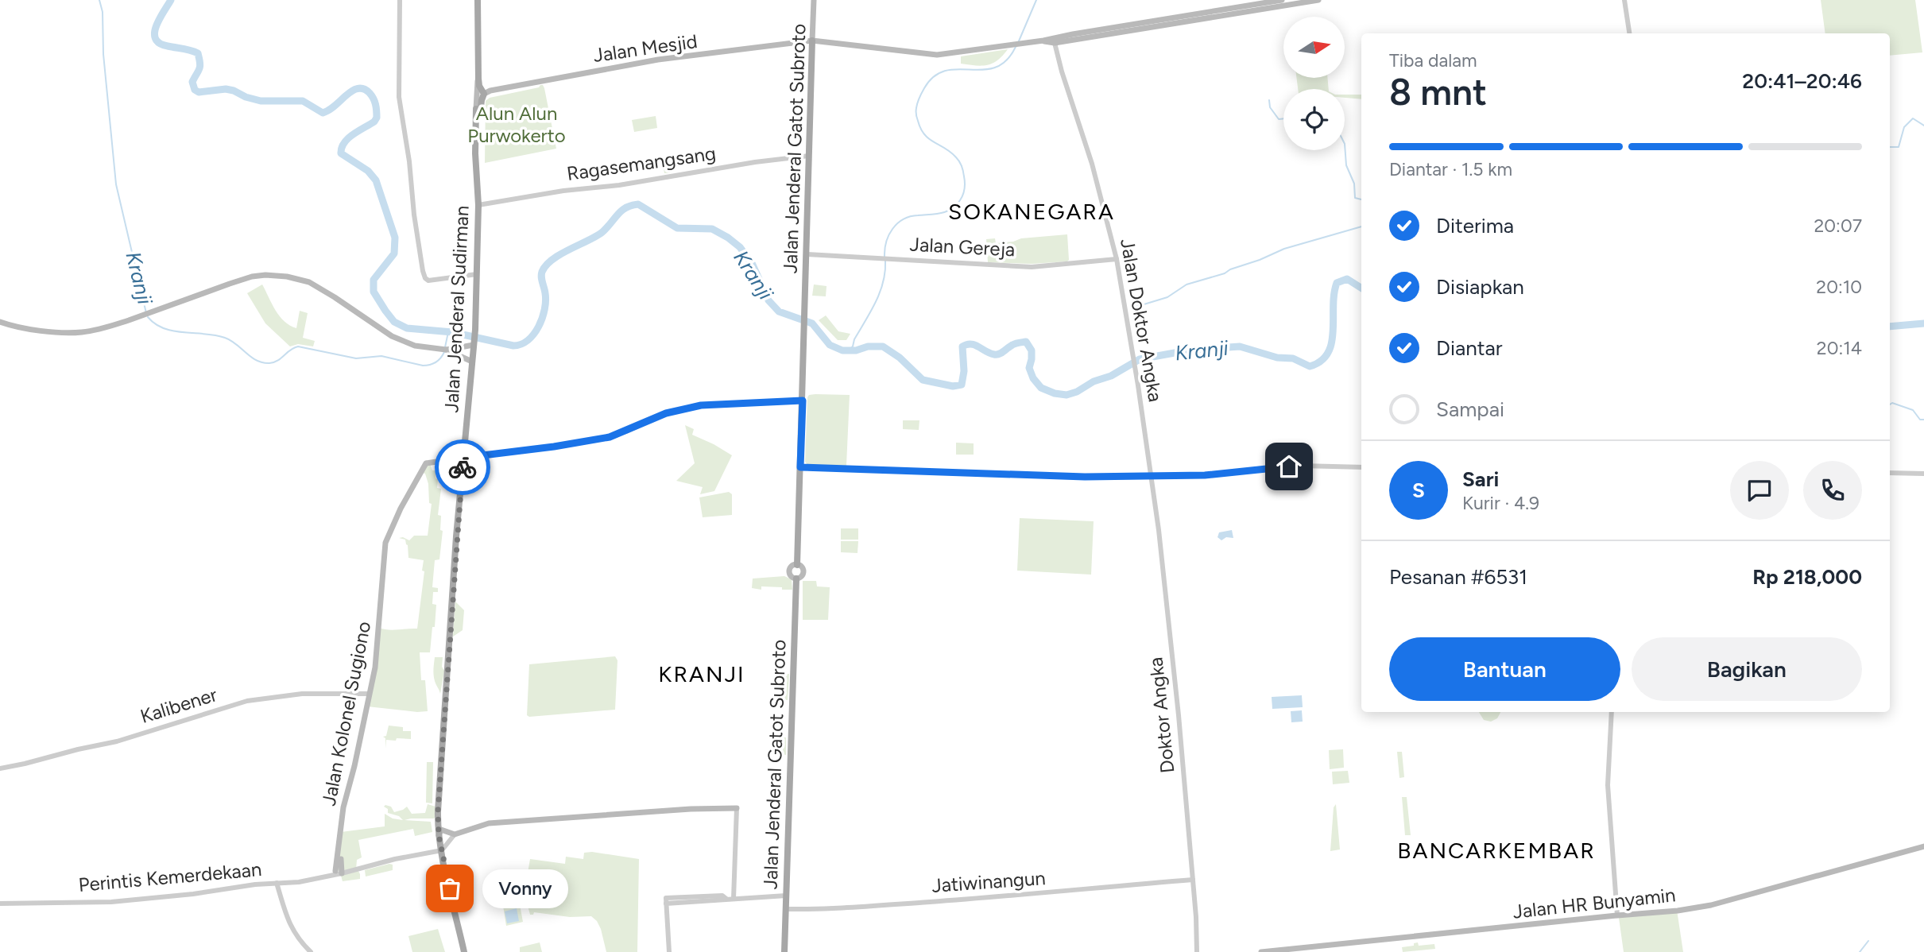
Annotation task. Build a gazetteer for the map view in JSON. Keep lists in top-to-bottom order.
{
  "streets": {
    "main road": [
      "Jalan Mesjid",
      "Jalan Jenderal Gatot Subroto",
      "Jalan Jenderal Sudirman",
      "Jalan Kolonel Sugiono",
      "Jalan HR Bunyamin"
    ],
    "street": [
      "Ragasemangsang",
      "Jalan Gereja",
      "Jalan Doktor Angka",
      "Kalibener",
      "Doktor Angka",
      "Perintis Kemerdekaan",
      "Jatiwinangun"
    ]
  },
  "crossings": [
    ["Jalan Mesjid", "Jalan Jenderal Gatot Subroto"],
    ["Jalan Mesjid", "Jalan Jenderal Sudirman"],
    ["Jalan Mesjid", "Jalan Doktor Angka"],
    ["Jalan Jenderal Gatot Subroto", "Ragasemangsang"],
    ["Jalan Jenderal Gatot Subroto", "Jalan Gereja"],
    ["Jalan Jenderal Gatot Subroto", "Jatiwinangun"],
    ["Ragasemangsang", "Jalan Jenderal Sudirman"],
    ["Jalan Gereja", "Jalan Doktor Angka"],
    ["Jalan Jenderal Sudirman", "Jalan Kolonel Sugiono"],
    ["Jalan Doktor Angka", "Doktor Angka"],
    ["Kalibener", "Jalan Kolonel Sugiono"],
    ["Doktor Angka", "Jatiwinangun"]
  ],
  "districts": ["SOKANEGARA", "KRANJI", "BANCARKEMBAR"],
  "water": ["Kranji"],
  "parks": ["Alun Alun Purwokerto"],
  "places": ["Vonny"],
  "north": "right",
  "page": {
    "heading": ["8 mnt", "Tiba dalam", "20:41–20:46"],
    "panel": [
      "Sari",
      "Kurir · 4.9",
      "Pesanan #6531",
      "Rp 218,000"
    ],
    "bar": "Diantar · 1.5 km",
    "list": [
      ["Diterima", "20:07"],
      ["Disiapkan", "20:10"],
      ["Diantar", "20:14"],
      "Sampai"
    ],
    "round": "S",
    "buttons": ["Bantuan", "Bagikan"],
    "bubble": "Vonny"
  }
}
